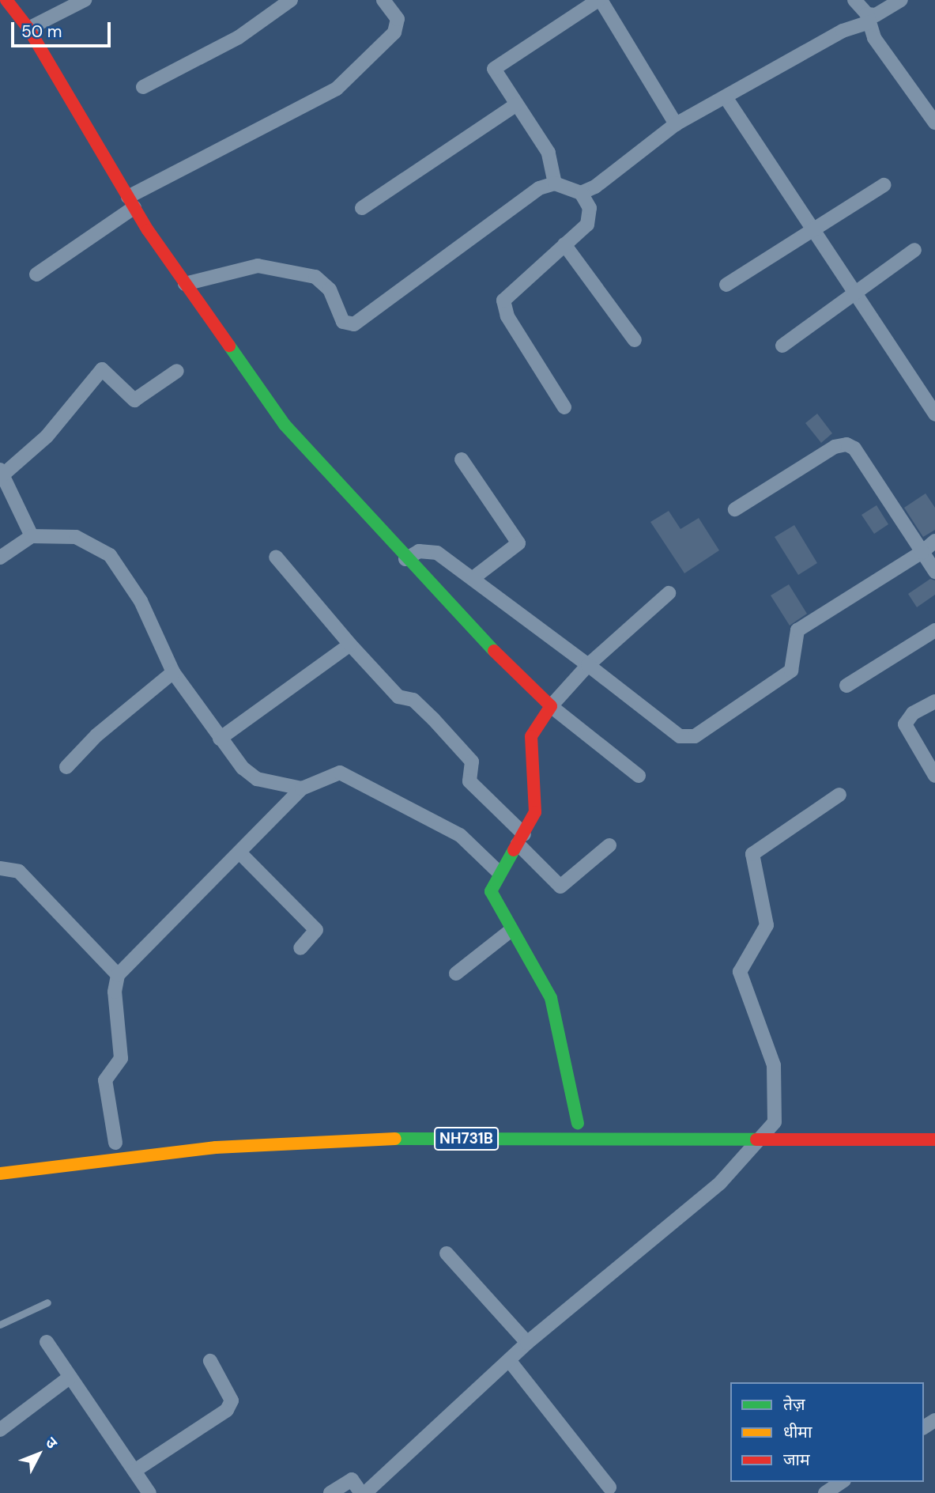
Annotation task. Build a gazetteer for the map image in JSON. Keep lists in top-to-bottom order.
{
  "streets": {
    "main road": ["NH731B"]
  },
  "legend": ["तेज़", "धीमा", "जाम"],
  "scale_bar": "50 m",
  "north": "top right"
}
